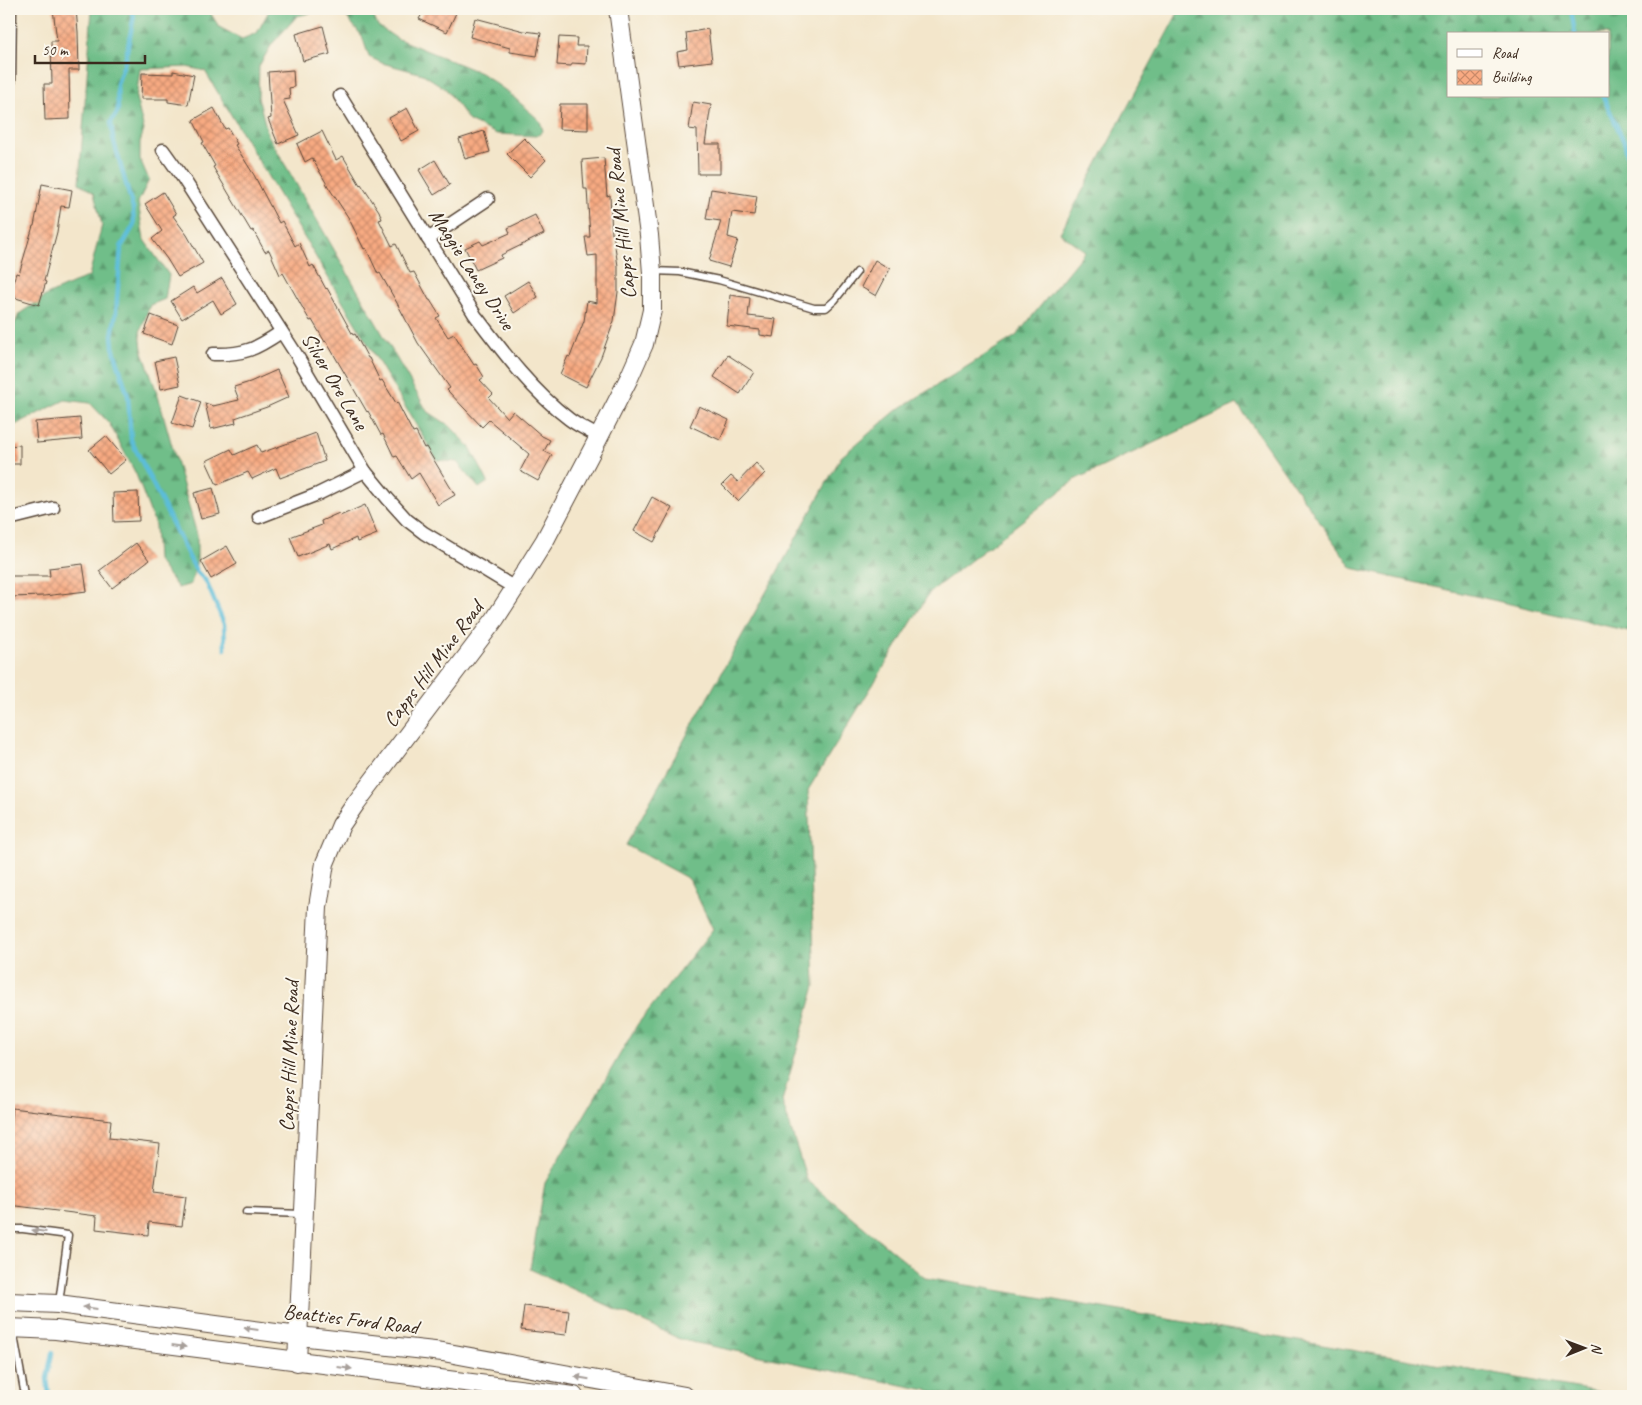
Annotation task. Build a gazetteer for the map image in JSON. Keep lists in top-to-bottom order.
{
  "streets": {
    "street": [
      "Capps Hill Mine Road",
      "Maggie Laney Drive",
      "Silver Ore Lane",
      "Beatties Ford Road"
    ]
  },
  "crossings": [
    ["Capps Hill Mine Road", "Maggie Laney Drive"],
    ["Capps Hill Mine Road", "Silver Ore Lane"],
    ["Capps Hill Mine Road", "Beatties Ford Road"]
  ],
  "legend": ["Road", "Building"],
  "scale_bar": "50 m",
  "north": "right"
}
